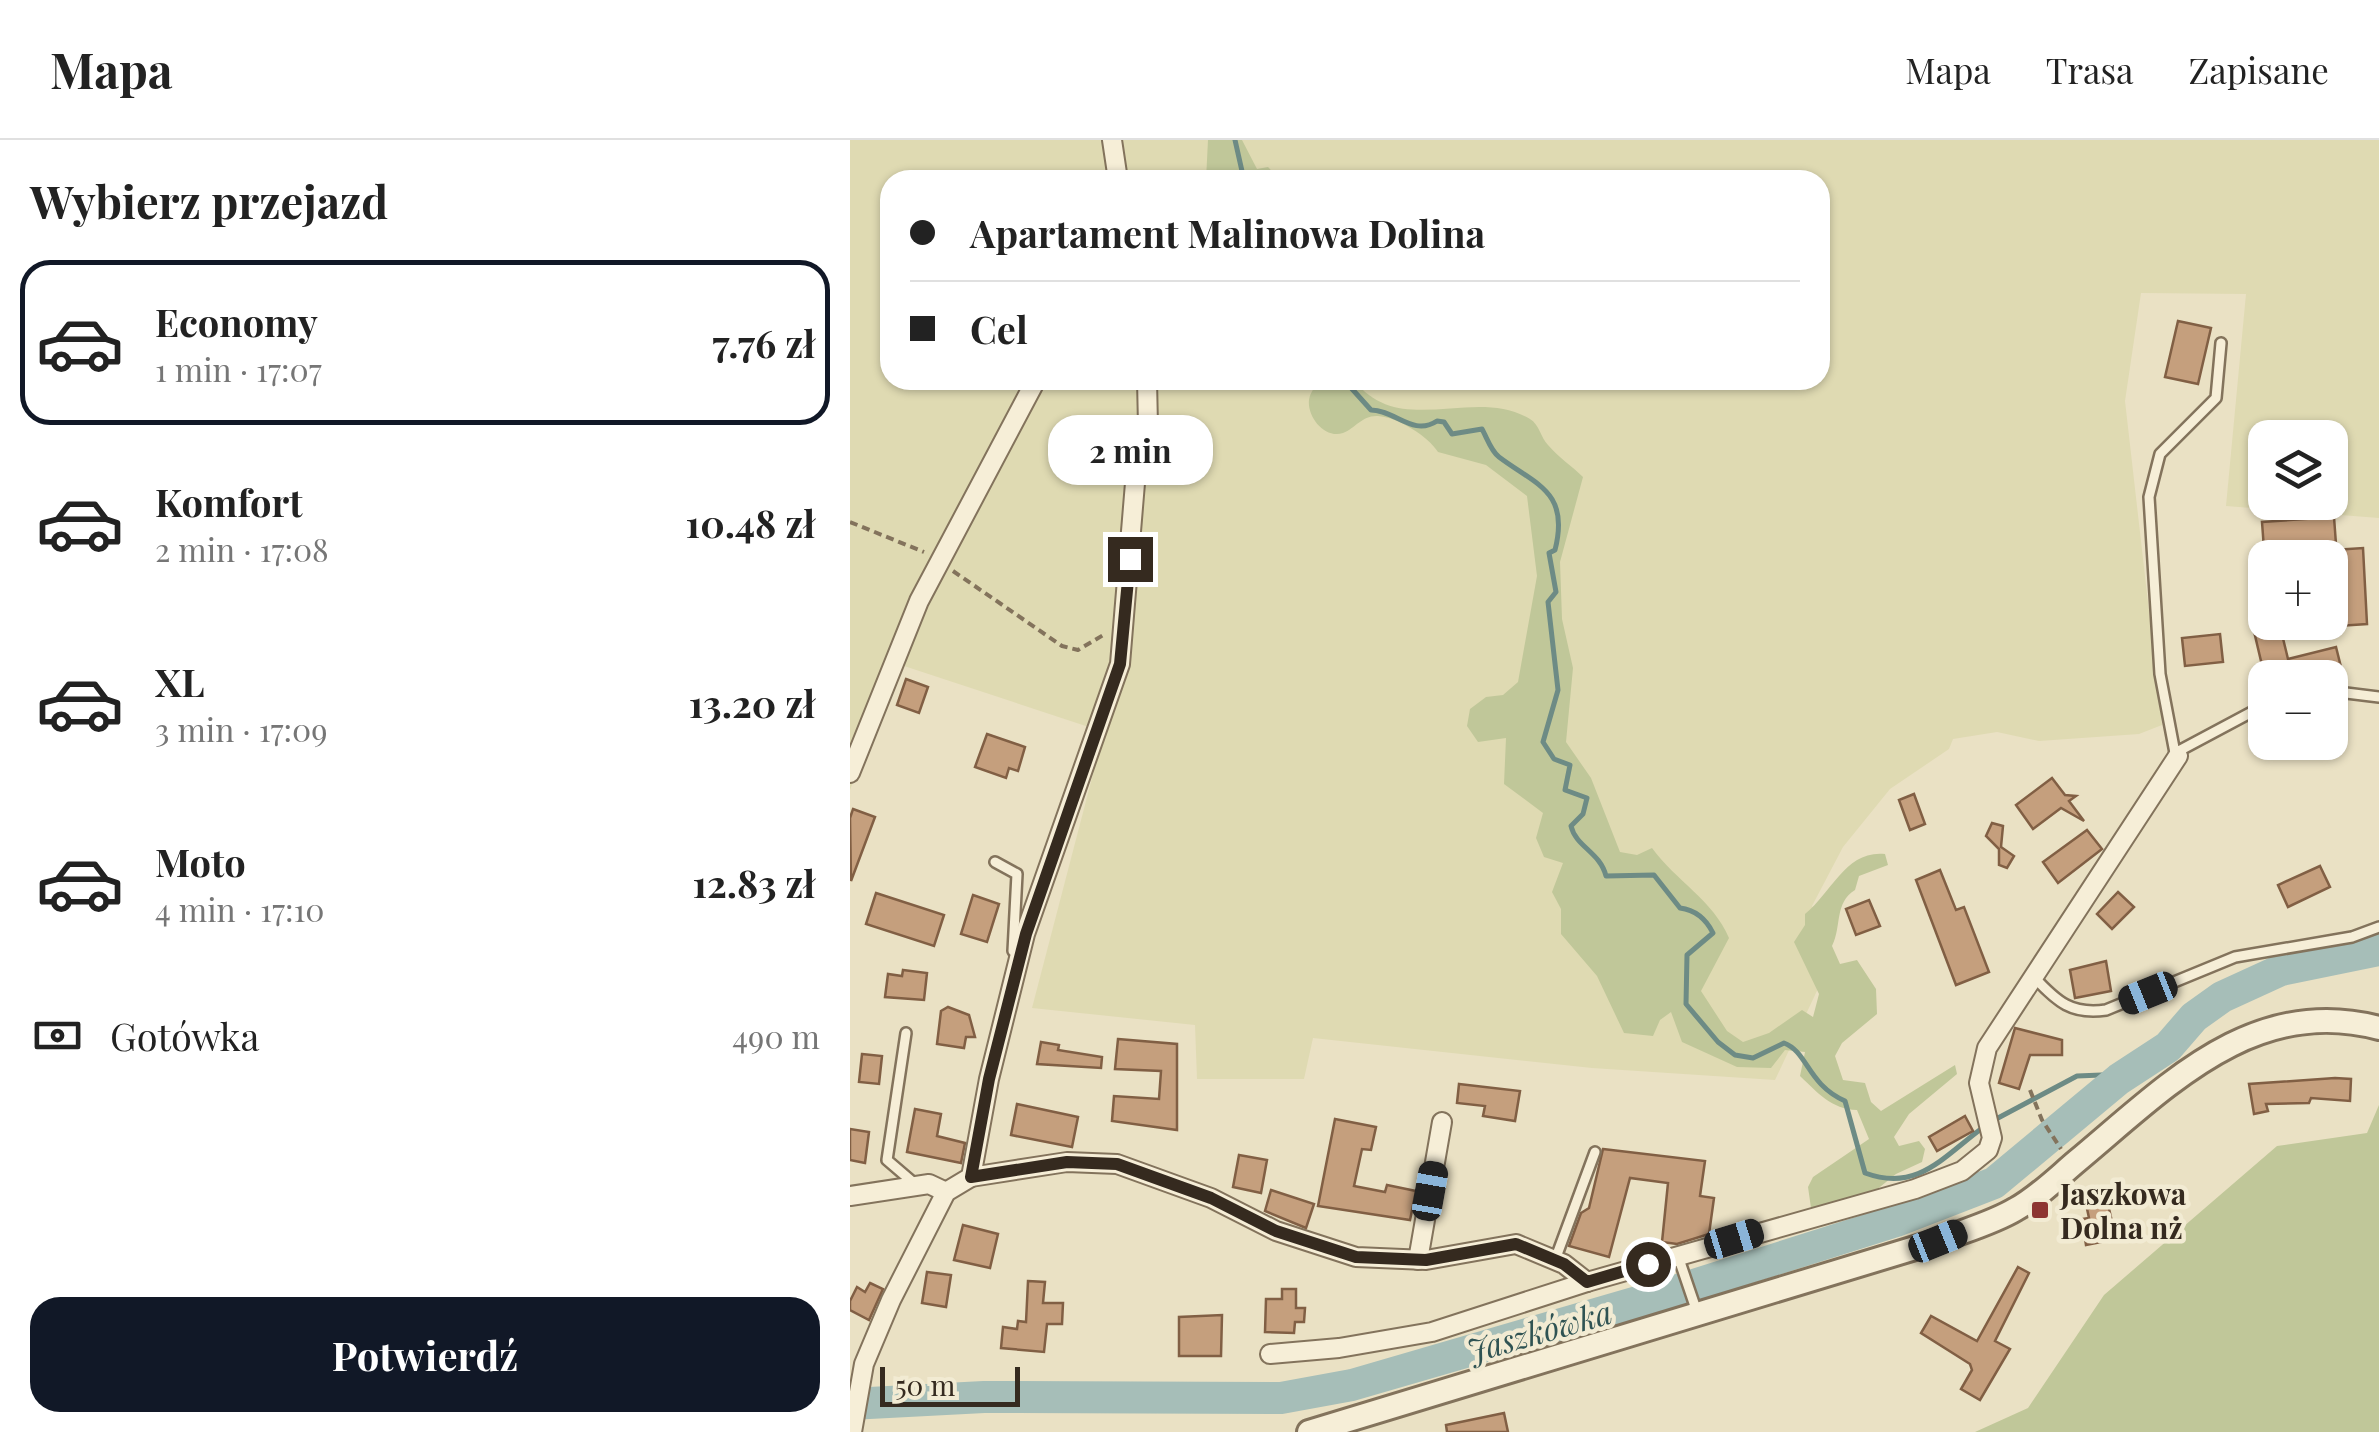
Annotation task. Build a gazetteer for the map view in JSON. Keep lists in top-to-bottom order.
{
  "water": ["Jaszkówka"],
  "places": {
    "transit": ["Jaszkowa Dolna nż"]
  },
  "scale_bar": "50 m",
  "page": {
    "header": "Mapa",
    "nav": ["Mapa", "Trasa", "Zapisane"],
    "heading": "Wybierz przejazd",
    "banner": ["Apartament Malinowa Dolina", "Cel"],
    "list": [
      {
        "name": "Economy",
        "note": "1 min · 17:07",
        "value": "7.76 zł"
      },
      {
        "name": "Komfort",
        "note": "2 min · 17:08",
        "value": "10.48 zł"
      },
      {
        "name": "XL",
        "note": "3 min · 17:09",
        "value": "13.20 zł"
      },
      {
        "name": "Moto",
        "note": "4 min · 17:10",
        "value": "12.83 zł"
      }
    ],
    "bubble": "2 min",
    "map_buttons": ["+", "−"],
    "pay": ["Gotówka", "490 m"],
    "buttons": "Potwierdź",
    "scale": "50 m"
  }
}
